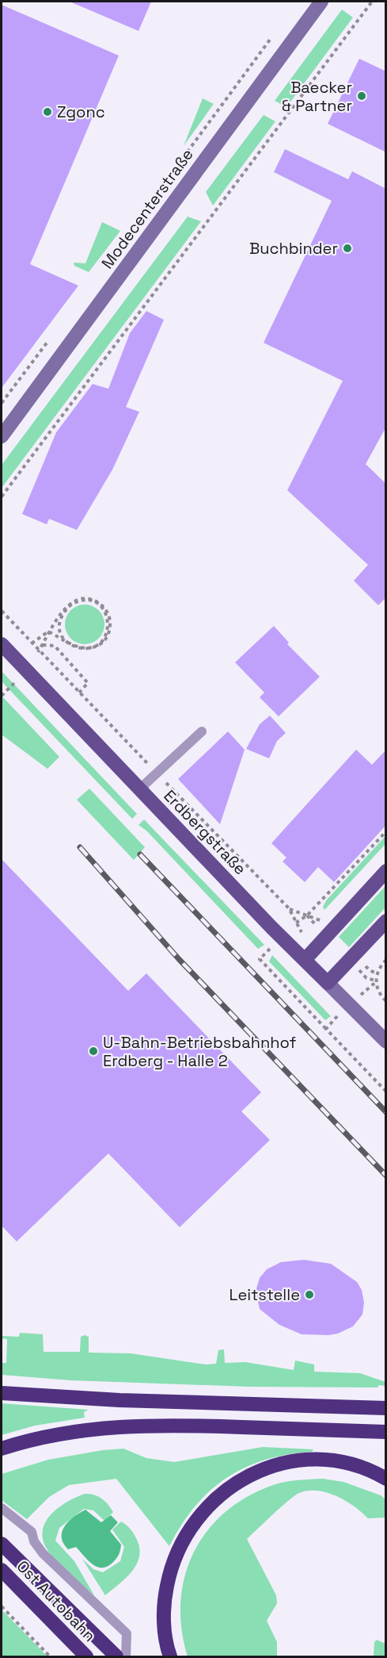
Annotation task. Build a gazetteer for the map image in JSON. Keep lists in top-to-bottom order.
{
  "streets": {
    "highway": ["Ost Autobahn"],
    "main road": ["Erdbergstraße"],
    "street": ["Modecenterstraße"]
  },
  "places": [
    "Baecker & Partner",
    "Zgonc",
    "Buchbinder",
    "U-Bahn-Betriebsbahnhof Erdberg - Halle 2",
    "Leitstelle"
  ]
}
